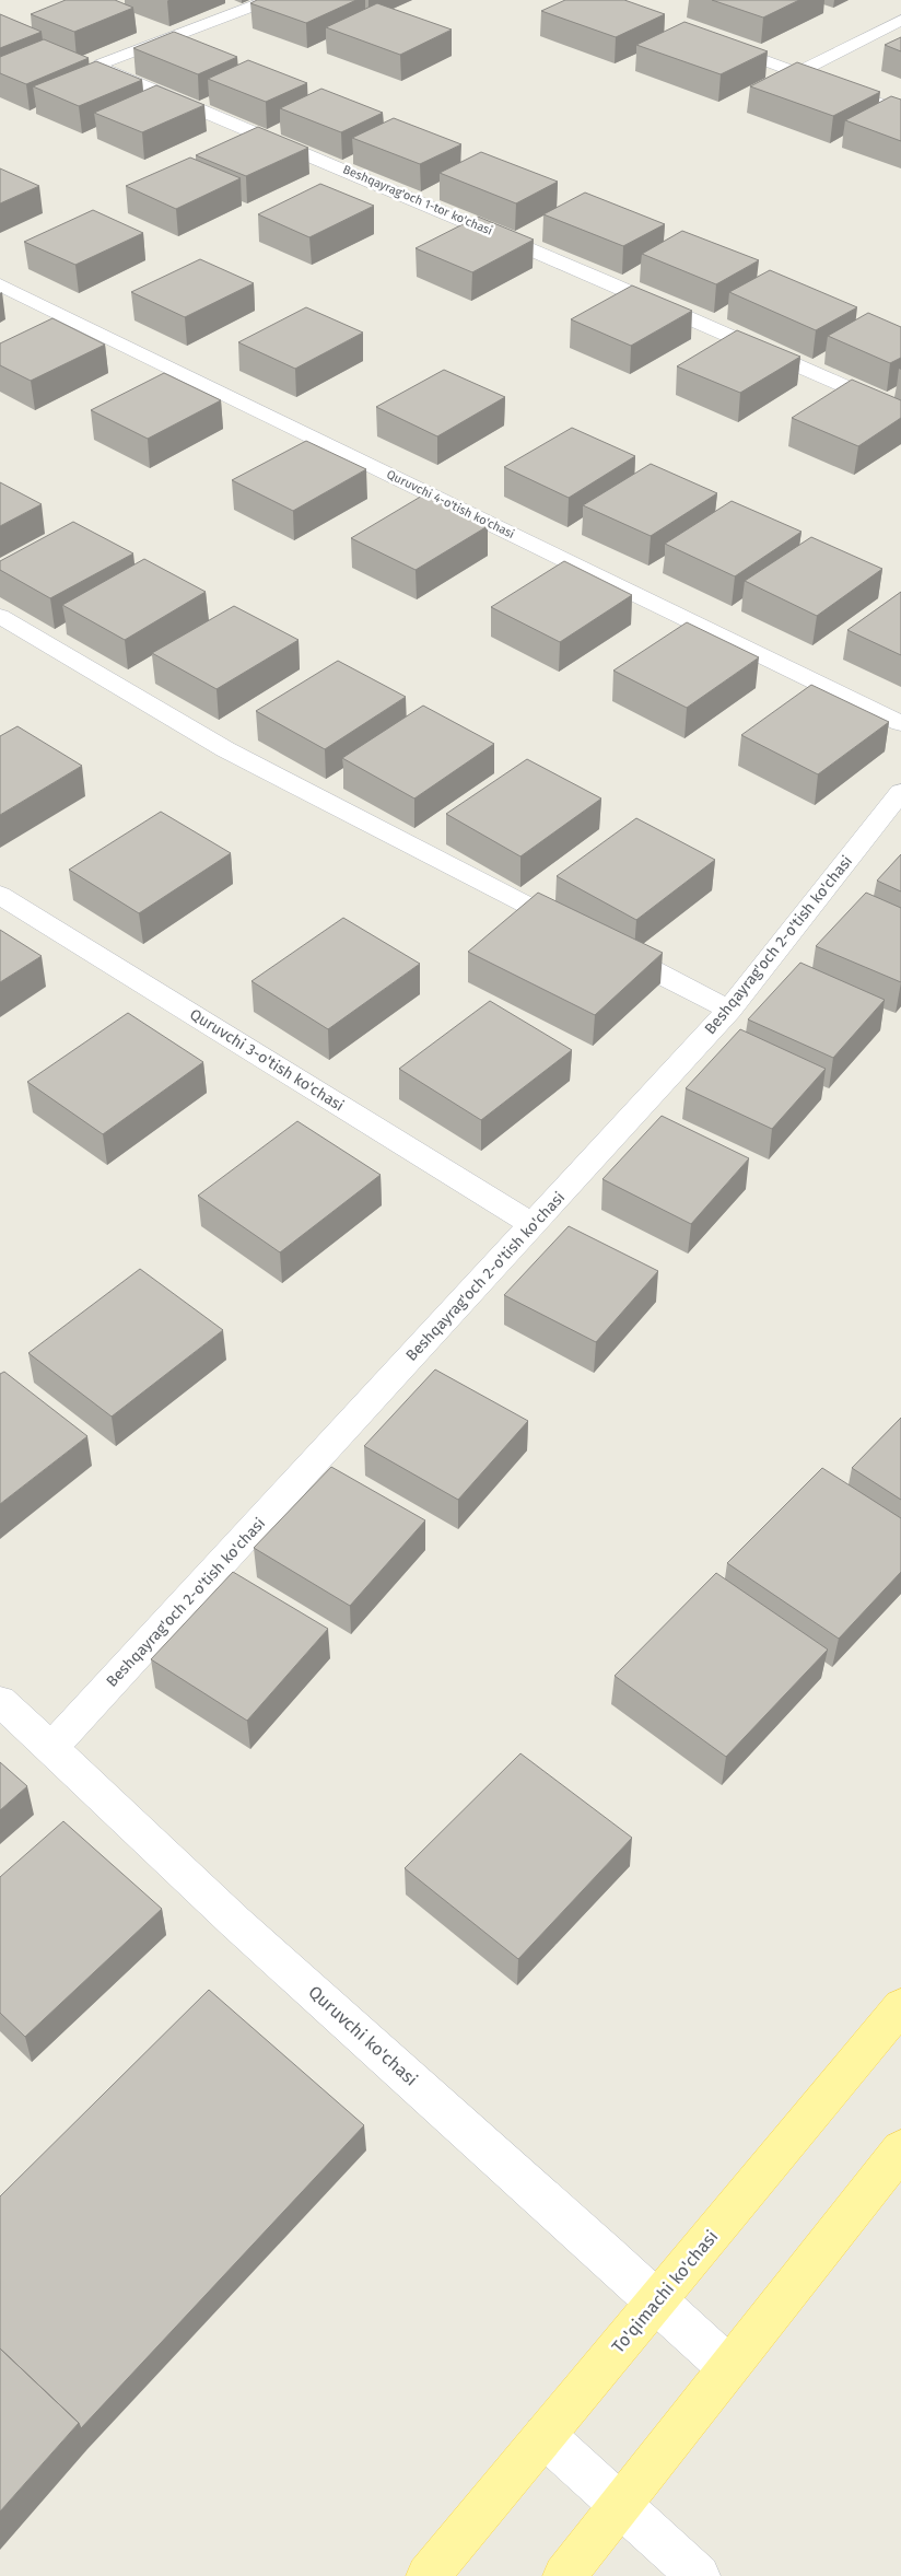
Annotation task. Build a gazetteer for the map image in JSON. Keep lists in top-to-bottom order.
{
  "streets": {
    "main road": ["To'qimachi ko'chasi"],
    "street": [
      "Beshqayrag'och 1-tor ko'chasi",
      "Quruvchi 4-o'tish ko'chasi",
      "Beshqayrag'och 2-o'tish ko'chasi",
      "Quruvchi 3-o'tish ko'chasi",
      "Quruvchi ko'chasi"
    ]
  },
  "crossings": [
    ["Beshqayrag'och 2-o'tish ko'chasi", "Quruvchi 3-o'tish ko'chasi"],
    ["Beshqayrag'och 2-o'tish ko'chasi", "Quruvchi ko'chasi"],
    ["Quruvchi ko'chasi", "To'qimachi ko'chasi"]
  ]
}
